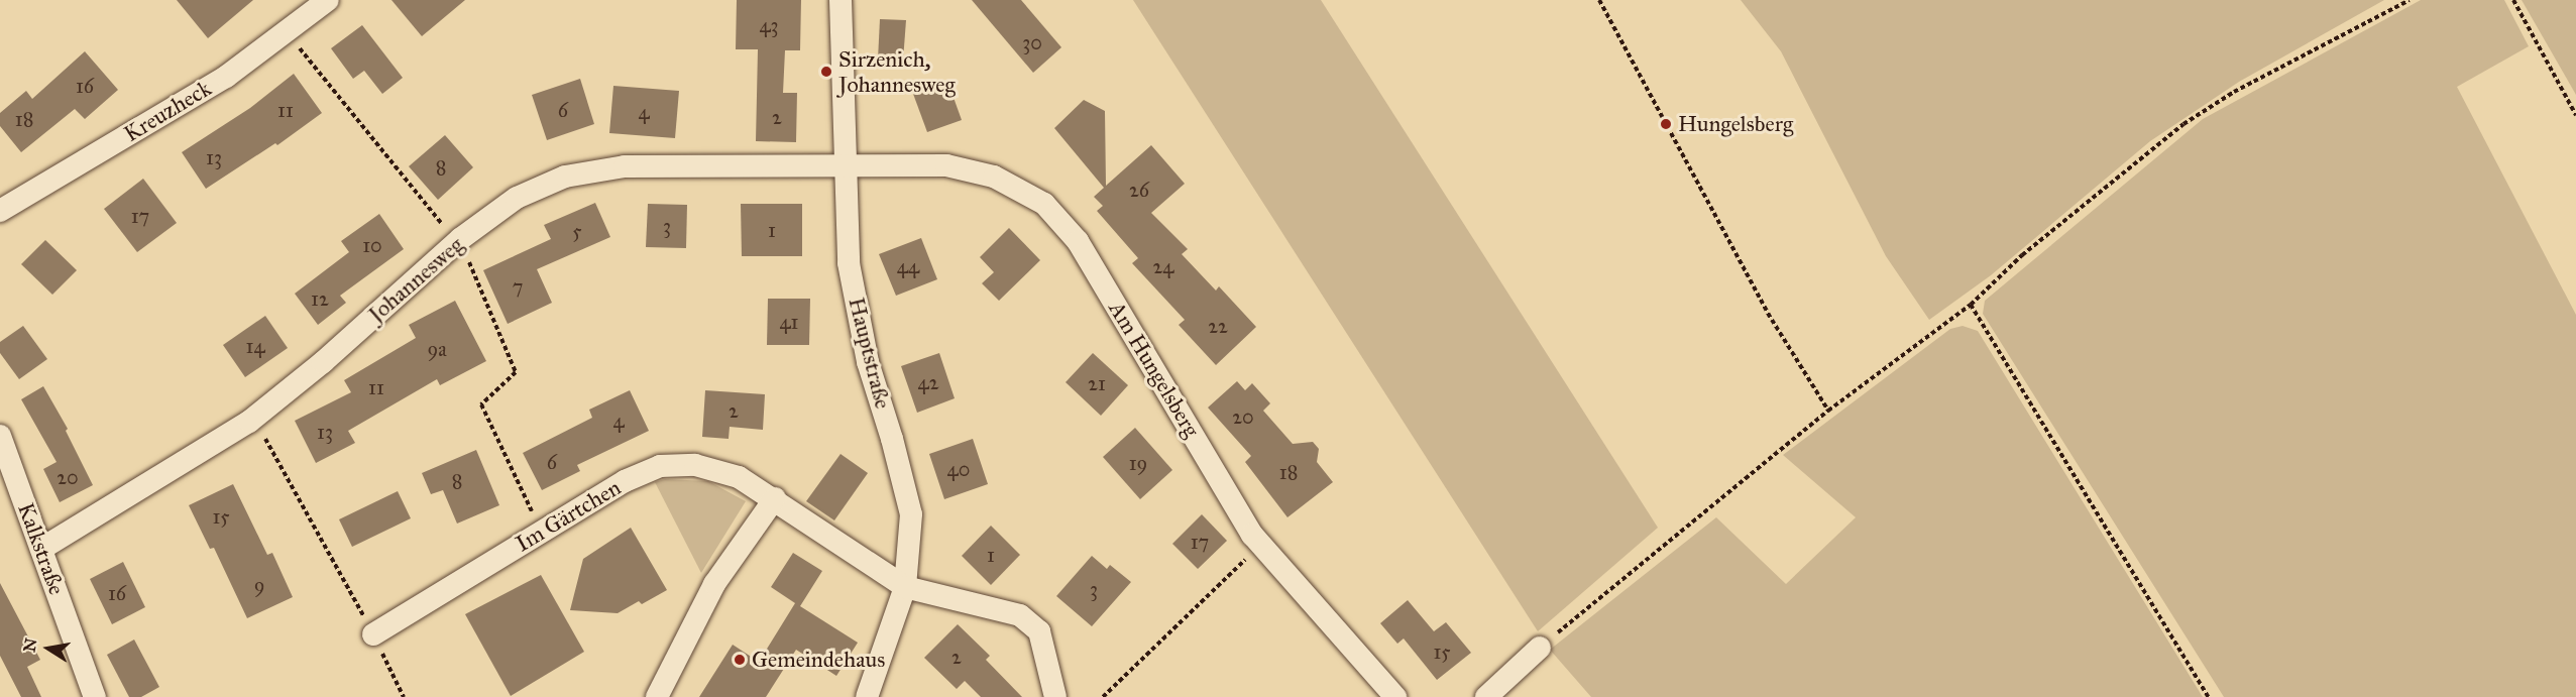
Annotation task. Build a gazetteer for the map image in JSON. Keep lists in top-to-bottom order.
{
  "streets": {
    "street": [
      "Kreuzheck",
      "Johannesweg",
      "Hauptstraße",
      "Am Hungelsberg",
      "Im Gärtchen",
      "Kalkstraße"
    ]
  },
  "crossings": [
    ["Johannesweg", "Hauptstraße"],
    ["Johannesweg", "Am Hungelsberg"],
    ["Johannesweg", "Kalkstraße"],
    ["Hauptstraße", "Am Hungelsberg"],
    ["Hauptstraße", "Im Gärtchen"]
  ],
  "places": ["Sirzenich, Johannesweg", "Hungelsberg", "Gemeindehaus"],
  "house_numbers": [
    "43",
    "30",
    "16",
    "11",
    "6",
    "4",
    "2",
    "18",
    "13",
    "8",
    "26",
    "17",
    "3",
    "1",
    "5",
    "10",
    "44",
    "24",
    "7",
    "12",
    "41",
    "22",
    "14",
    "9a",
    "42",
    "21",
    "11",
    "2",
    "20",
    "4",
    "13",
    "6",
    "19",
    "40",
    "18",
    "20",
    "8",
    "15",
    "17",
    "1",
    "9",
    "3",
    "16",
    "15",
    "2"
  ],
  "north": "left"
}
